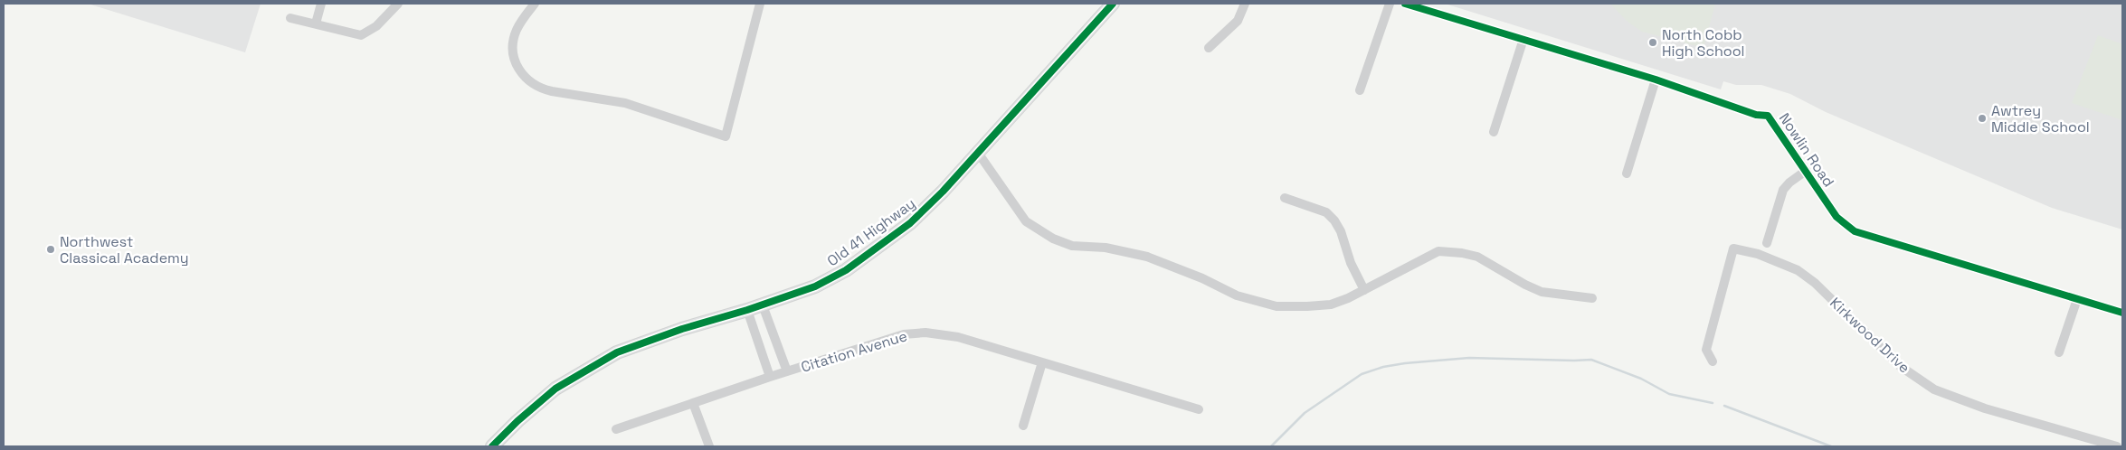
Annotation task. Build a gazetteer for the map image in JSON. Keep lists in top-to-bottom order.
{
  "streets": {
    "main road": ["Old 41 Highway"],
    "street": ["Nowlin Road", "Kirkwood Drive", "Citation Avenue"]
  },
  "places": ["North Cobb High School", "Awtrey Middle School", "Northwest Classical Academy"]
}
